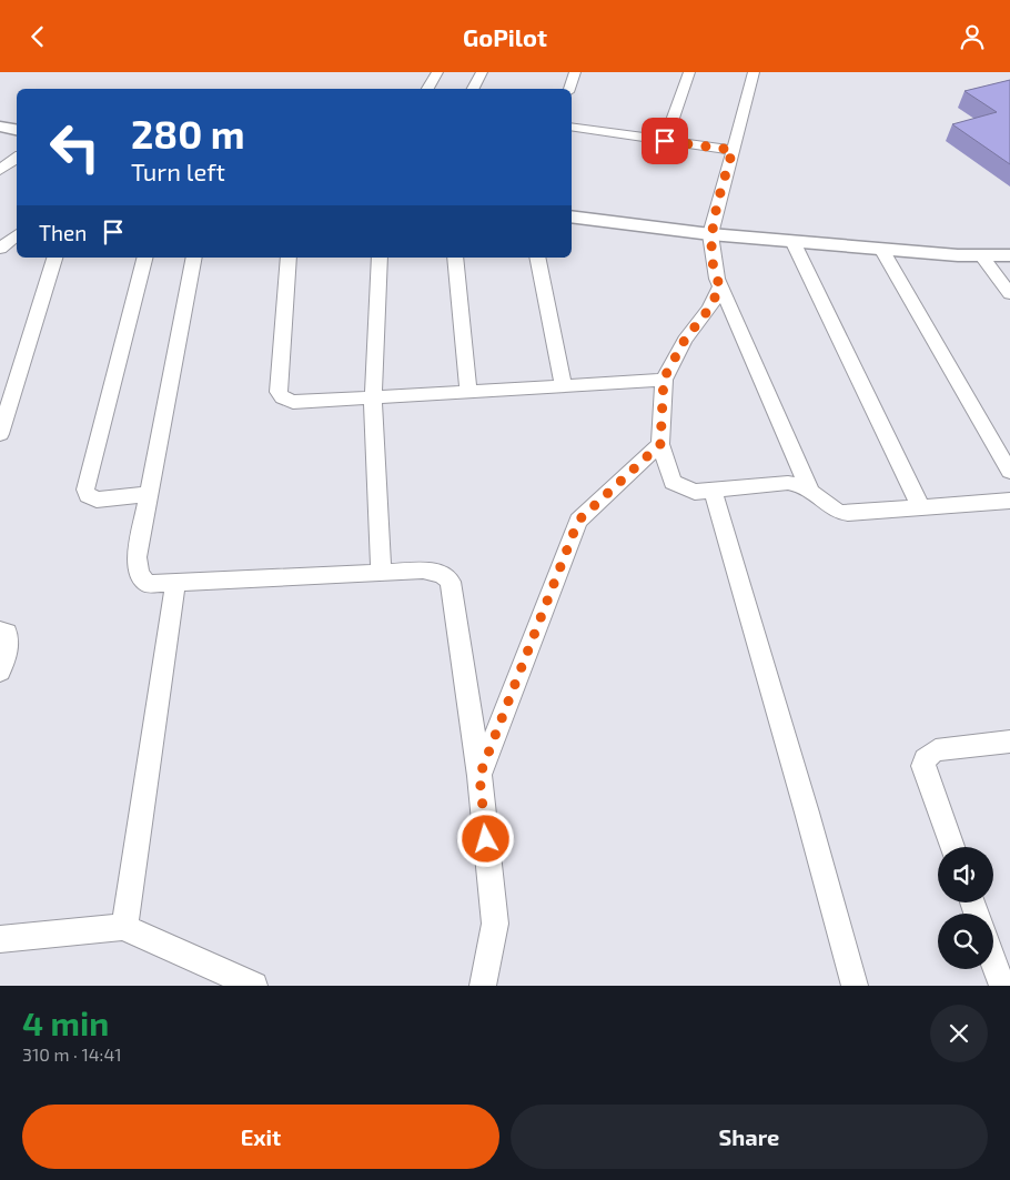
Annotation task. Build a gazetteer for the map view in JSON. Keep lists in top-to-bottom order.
{
  "page": {
    "header": "GoPilot",
    "turn": ["280 m", "Turn left"],
    "then": "Then",
    "heading": ["4 min", "310 m · 14:41"],
    "buttons": ["Exit", "Share"]
  }
}
